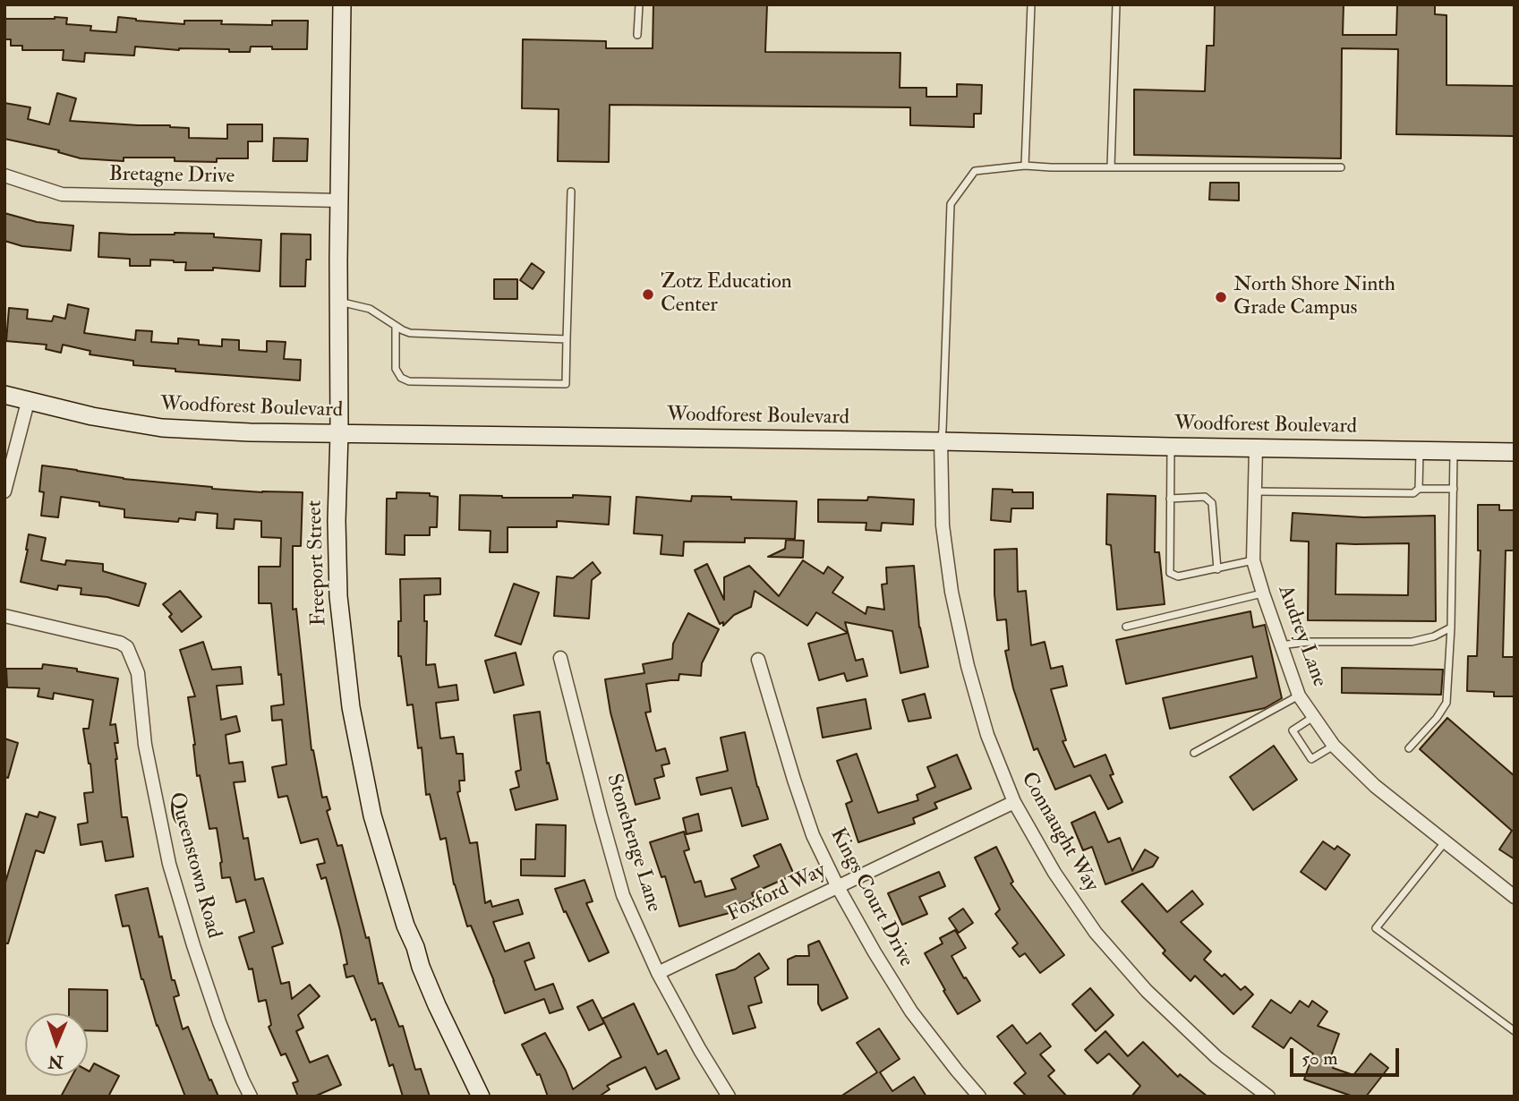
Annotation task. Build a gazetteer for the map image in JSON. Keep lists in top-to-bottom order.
{
  "streets": {
    "main road": ["Woodforest Boulevard", "Freeport Street"],
    "street": [
      "Bretagne Drive",
      "Audrey Lane",
      "Connaught Way",
      "Stonehenge Lane",
      "Queenstown Road",
      "Foxford Way",
      "Kings Court Drive"
    ]
  },
  "crossings": [
    ["Bretagne Drive", "Freeport Street"],
    ["Woodforest Boulevard", "Freeport Street"],
    ["Woodforest Boulevard", "Audrey Lane"],
    ["Woodforest Boulevard", "Connaught Way"],
    ["Connaught Way", "Foxford Way"],
    ["Stonehenge Lane", "Foxford Way"],
    ["Foxford Way", "Kings Court Drive"]
  ],
  "places": ["Zotz Education Center", "North Shore Ninth Grade Campus"],
  "scale_bar": "50 m",
  "north": "bottom"
}
